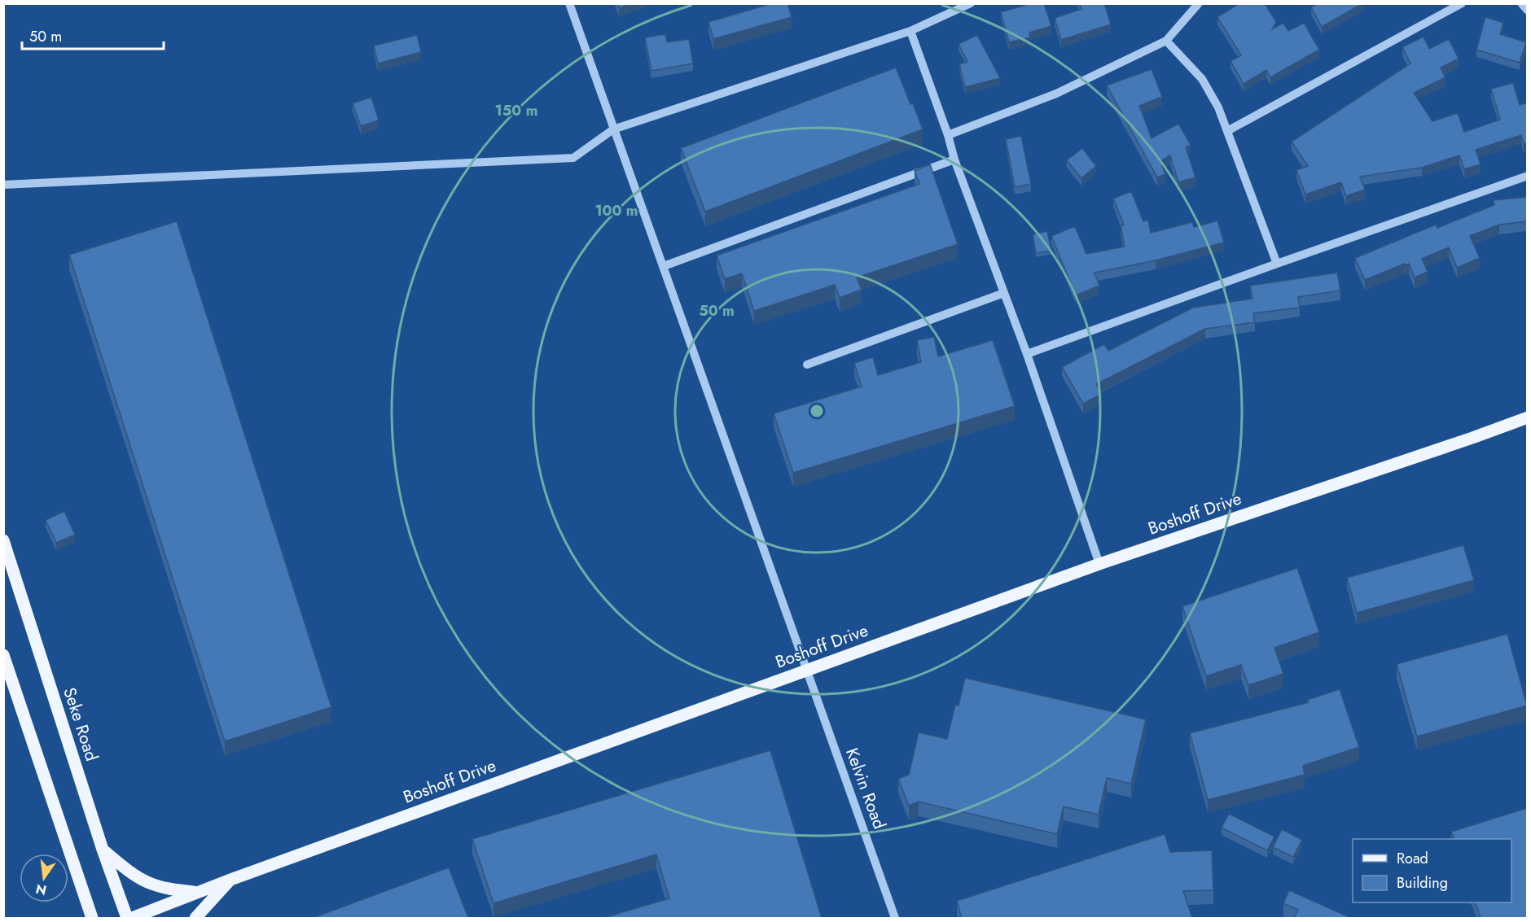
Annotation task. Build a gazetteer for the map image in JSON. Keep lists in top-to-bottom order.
{
  "streets": {
    "main road": ["Boshoff Drive", "Seke Road"],
    "street": ["Kelvin Road"]
  },
  "crossings": [
    ["Boshoff Drive", "Kelvin Road"]
  ],
  "legend": ["Road", "Building"],
  "scale_bar": "50 m",
  "north": "bottom",
  "rings": ["150 m", "100 m", "50 m"]
}
